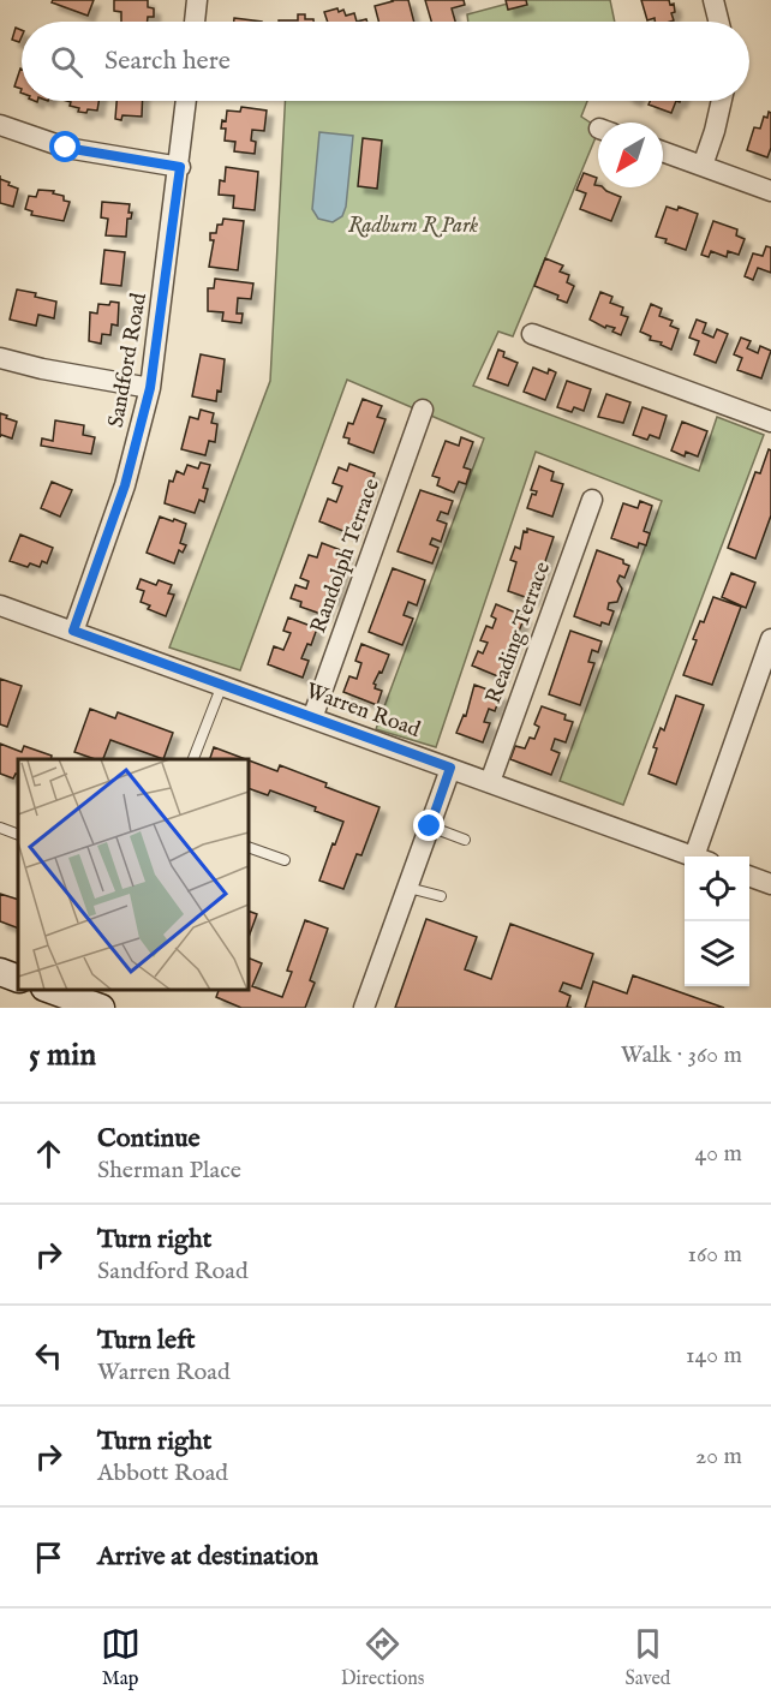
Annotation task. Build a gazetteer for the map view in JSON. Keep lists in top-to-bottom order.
{
  "streets": {
    "street": [
      "Sandford Road",
      "Randolph Terrace",
      "Reading Terrace",
      "Warren Road"
    ]
  },
  "crossings": [
    ["Sandford Road", "Warren Road"],
    ["Randolph Terrace", "Warren Road"],
    ["Reading Terrace", "Warren Road"]
  ],
  "parks": ["Radburn R Park"],
  "north": "bottom left",
  "page": {
    "search": "Search here",
    "heading": ["5 min", "Walk · 360 m"],
    "list": [
      ["Continue", "Sherman Place", "40 m"],
      ["Turn right", "Sandford Road", "160 m"],
      ["Turn left", "Warren Road", "140 m"],
      ["Turn right", "Abbott Road", "20 m"],
      "Arrive at destination"
    ],
    "nav": ["Map", "Directions", "Saved"]
  }
}
